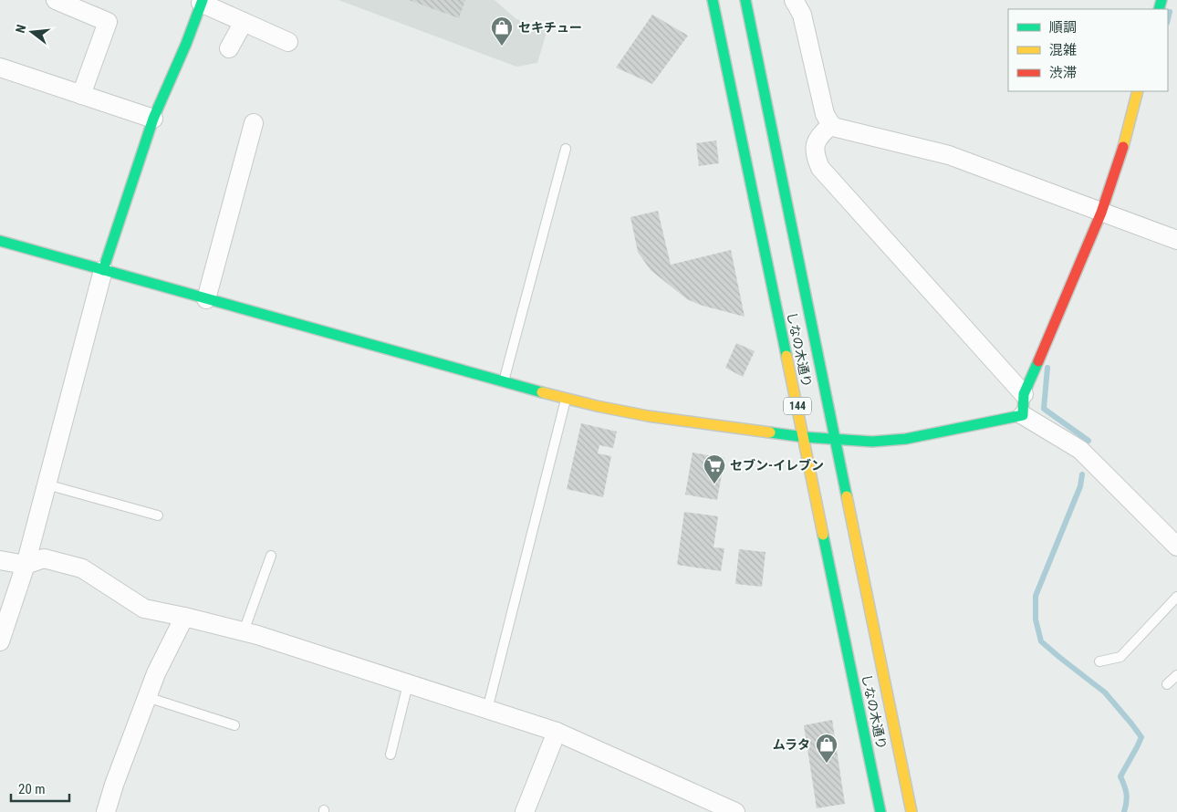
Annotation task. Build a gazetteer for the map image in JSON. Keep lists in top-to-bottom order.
{
  "streets": {
    "main road": ["しなの木通り", "144"]
  },
  "places": {
    "shop": ["セキチュー", "ムラタ"],
    "supermarket": ["セブン-イレブン"]
  },
  "legend": ["順調", "混雑", "渋滞"],
  "scale_bar": "20 m",
  "north": "left"
}
